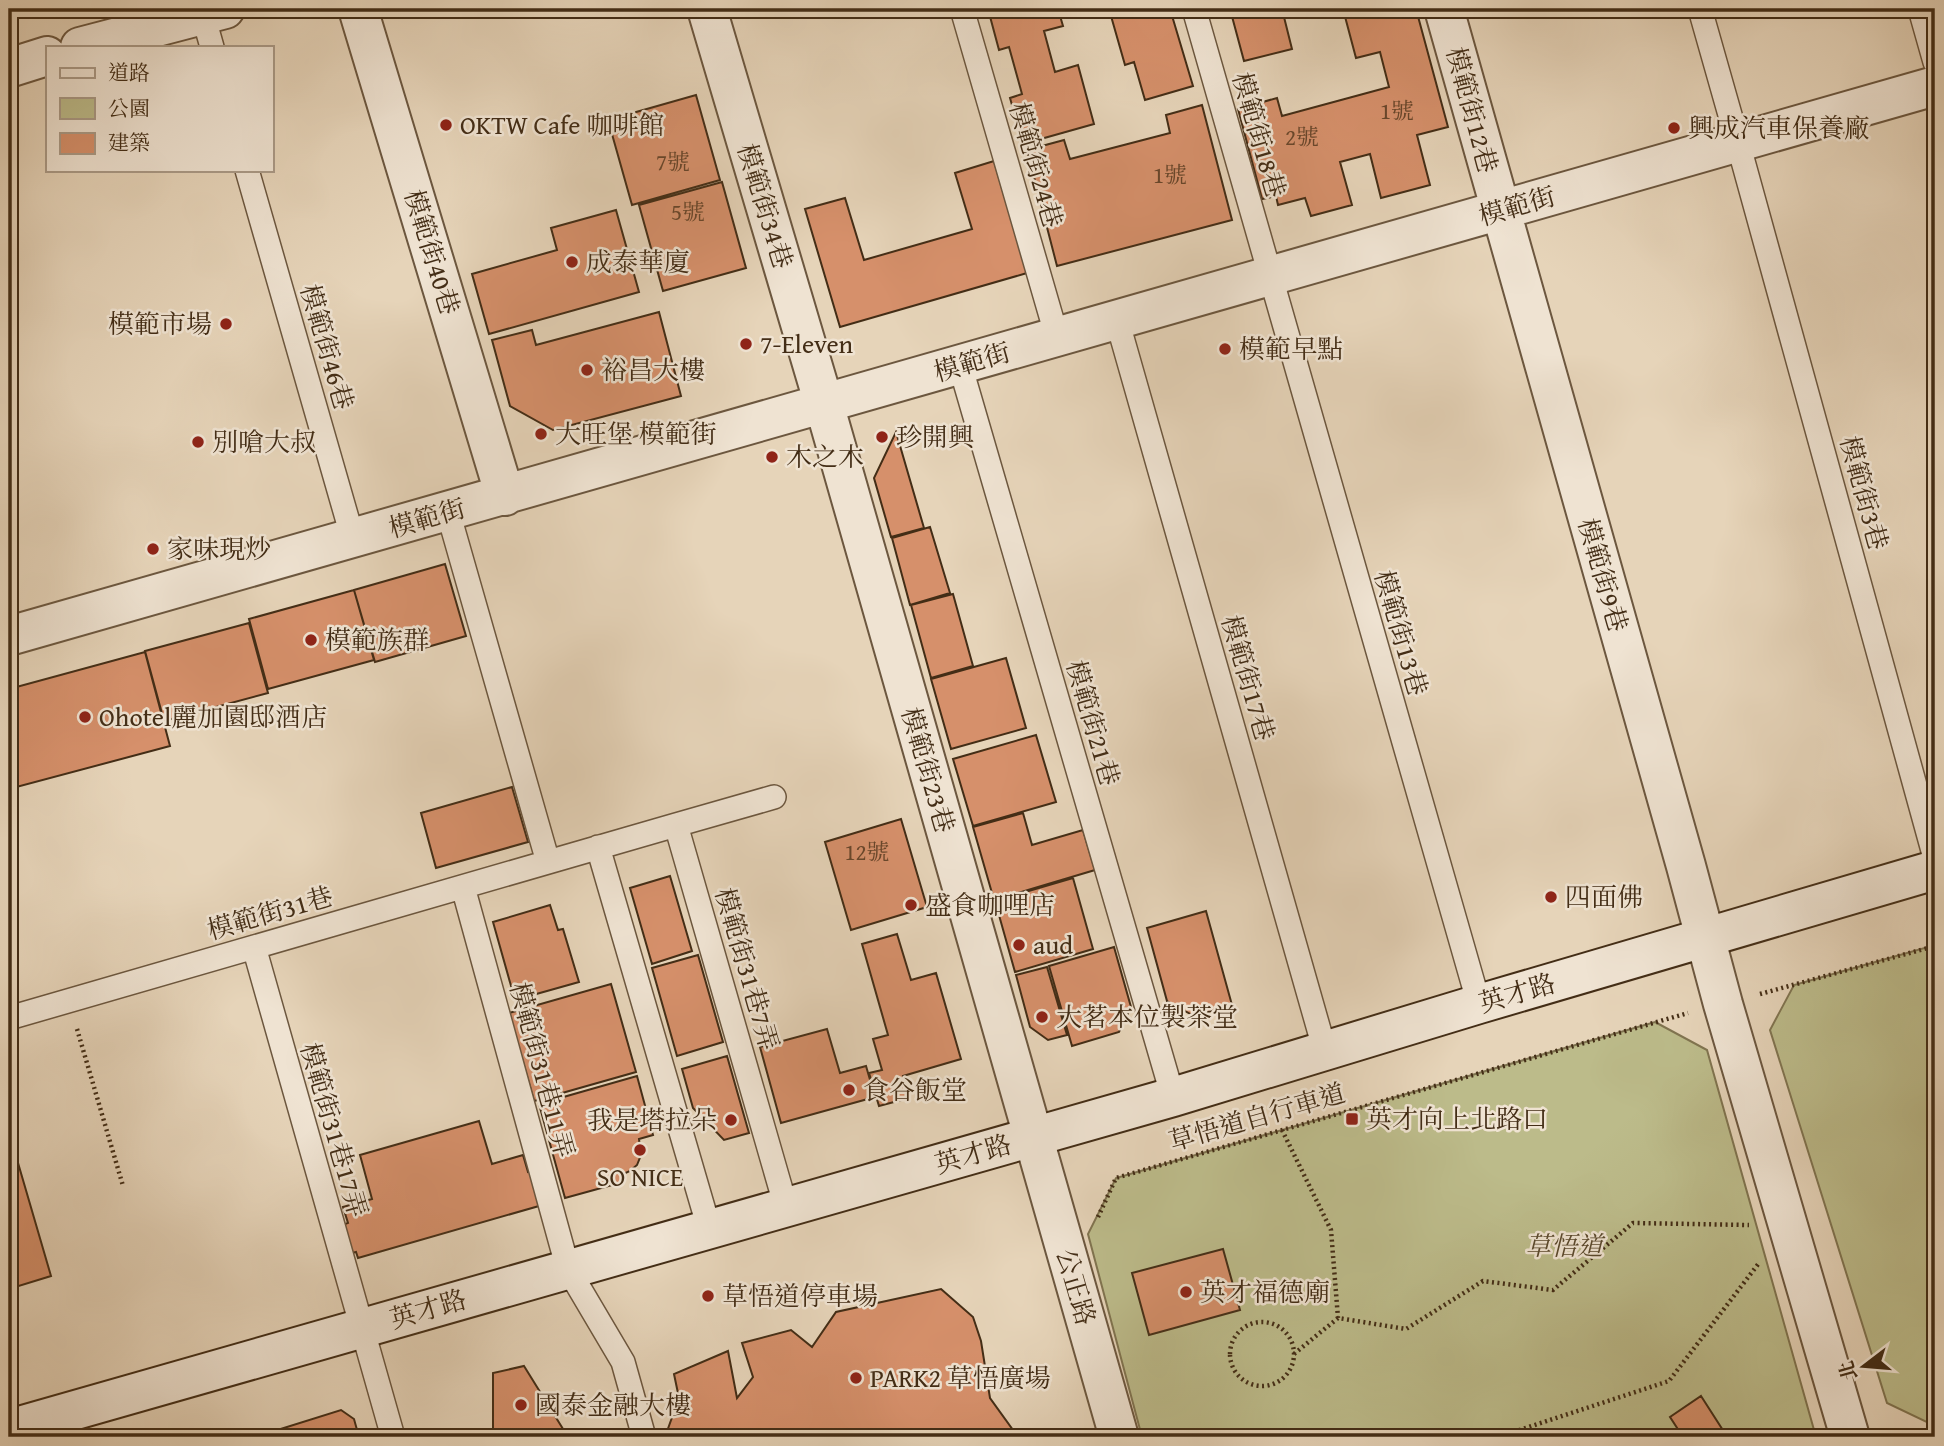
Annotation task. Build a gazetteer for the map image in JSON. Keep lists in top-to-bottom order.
{
  "streets": {
    "street": [
      "模範街12巷",
      "模範街34巷",
      "模範街",
      "模範街40巷",
      "模範街9巷",
      "模範街23巷",
      "英才路",
      "公正路"
    ],
    "lane": [
      "模範街18巷",
      "模範街24巷",
      "模範街46巷",
      "模範街3巷",
      "模範街13巷",
      "模範街17巷",
      "模範街21巷",
      "模範街31巷",
      "模範街31巷7弄",
      "模範街31巷11弄",
      "模範街31巷17弄"
    ],
    "path": ["草悟道自行車道"]
  },
  "crossings": [
    ["模範街12巷", "模範街"],
    ["模範街12巷", "模範街9巷"],
    ["模範街18巷", "模範街"],
    ["模範街18巷", "模範街13巷"],
    ["模範街24巷", "模範街"],
    ["模範街34巷", "模範街"],
    ["模範街34巷", "模範街23巷"],
    ["模範街", "模範街40巷"],
    ["模範街", "模範街46巷"],
    ["模範街", "模範街3巷"],
    ["模範街", "模範街9巷"],
    ["模範街", "模範街13巷"],
    ["模範街", "模範街17巷"],
    ["模範街", "模範街21巷"],
    ["模範街", "模範街23巷"],
    ["模範街9巷", "英才路"],
    ["模範街13巷", "英才路"],
    ["模範街17巷", "英才路"],
    ["模範街21巷", "英才路"],
    ["模範街23巷", "英才路"],
    ["模範街23巷", "公正路"],
    ["模範街31巷", "模範街31巷11弄"],
    ["模範街31巷", "模範街31巷17弄"],
    ["模範街31巷7弄", "英才路"],
    ["英才路", "模範街31巷11弄"],
    ["英才路", "模範街31巷17弄"],
    ["英才路", "公正路"]
  ],
  "parks": ["草悟道"],
  "places": {
    "other": [
      "OKTW Cafe 咖啡館",
      "興成汽車保養廠",
      "成泰華廈",
      "模範市場",
      "7-Eleven",
      "模範早點",
      "裕昌大樓",
      "大旺堡 模範街",
      "珍開興",
      "別嗆大叔",
      "木之木",
      "家味現炒",
      "模範族群",
      "Ohotel麗加園邸酒店",
      "四面佛",
      "盛食咖哩店",
      "aud",
      "大茗本位製茶堂",
      "食谷飯堂",
      "我是塔拉朵",
      "SO NICE",
      "英才福德廟",
      "草悟道停車場",
      "PARK2 草悟廣場",
      "國泰金融大樓"
    ],
    "transit": ["英才向上北路口"]
  },
  "house_numbers": [
    "1號",
    "2號",
    "7號",
    "1號",
    "5號",
    "12號"
  ],
  "legend": ["道路", "公園", "建築"],
  "north": "left"
}
